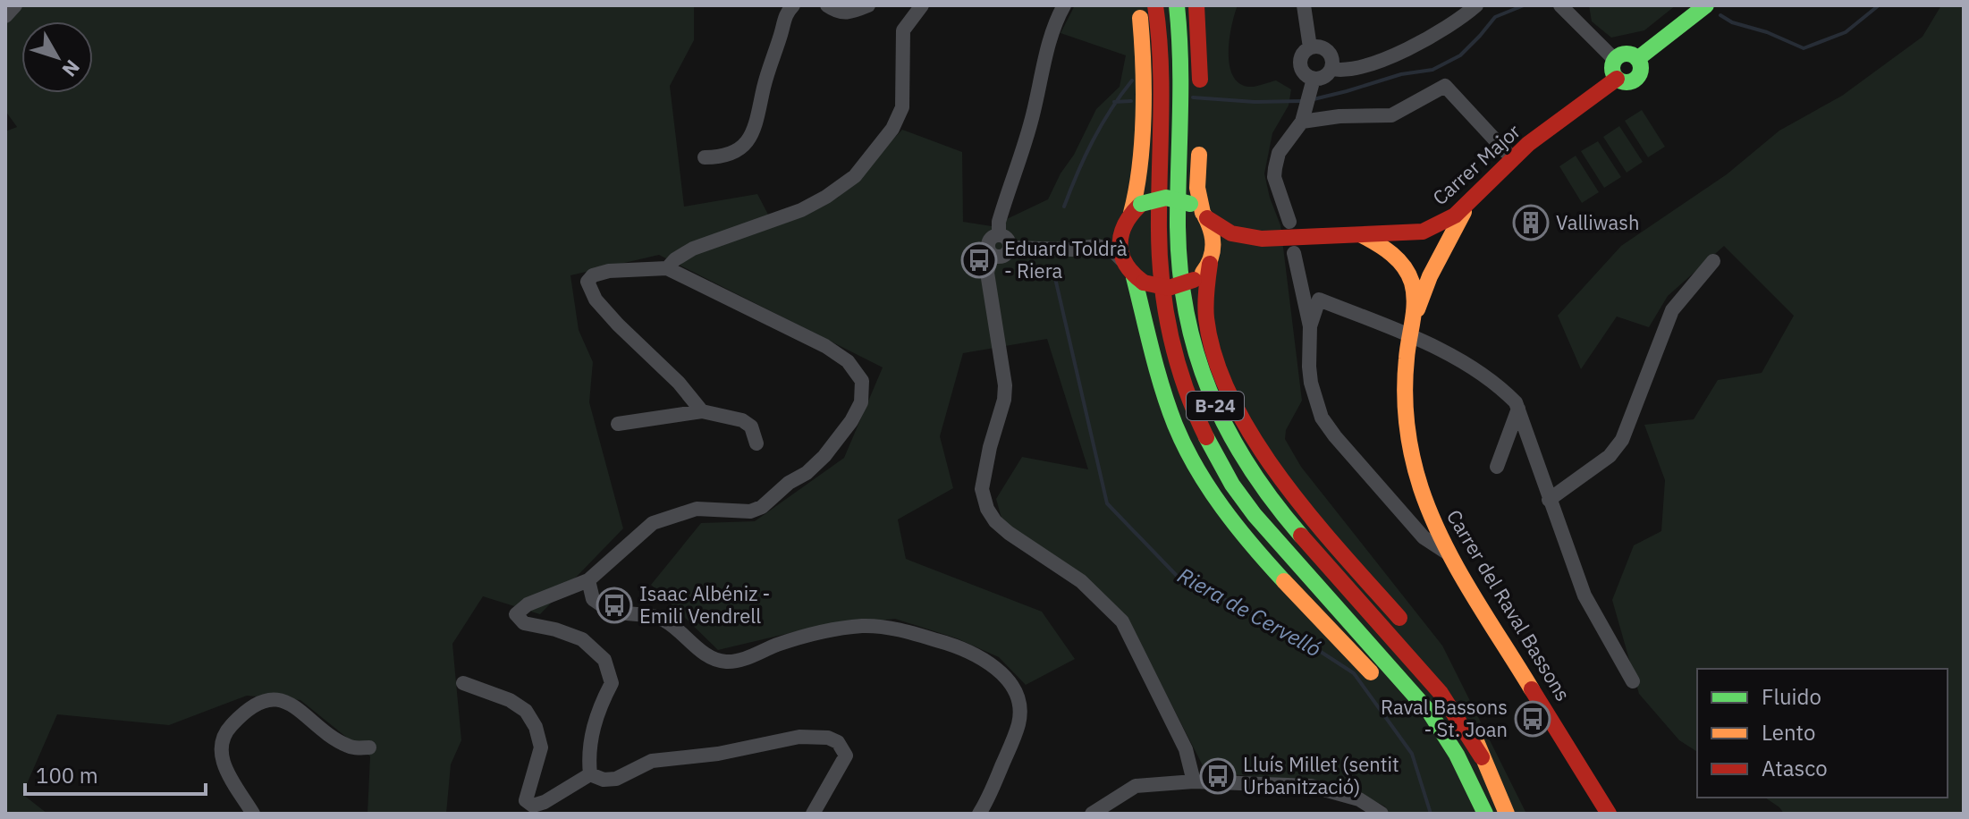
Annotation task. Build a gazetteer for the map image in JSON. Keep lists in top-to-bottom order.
{
  "streets": {
    "main road": ["Carrer Major", "B-24", "Carrer del Raval Bassons"]
  },
  "water": ["Riera de Cervelló"],
  "places": {
    "building": ["Valliwash"],
    "bus stop": [
      "Eduard Toldrà - Riera",
      "Isaac Albéniz - Emili Vendrell",
      "Raval Bassons - St. Joan",
      "Lluís Millet (sentit Urbanització)"
    ]
  },
  "legend": ["Fluido", "Lento", "Atasco"],
  "scale_bar": "100 m",
  "north": "bottom right"
}
